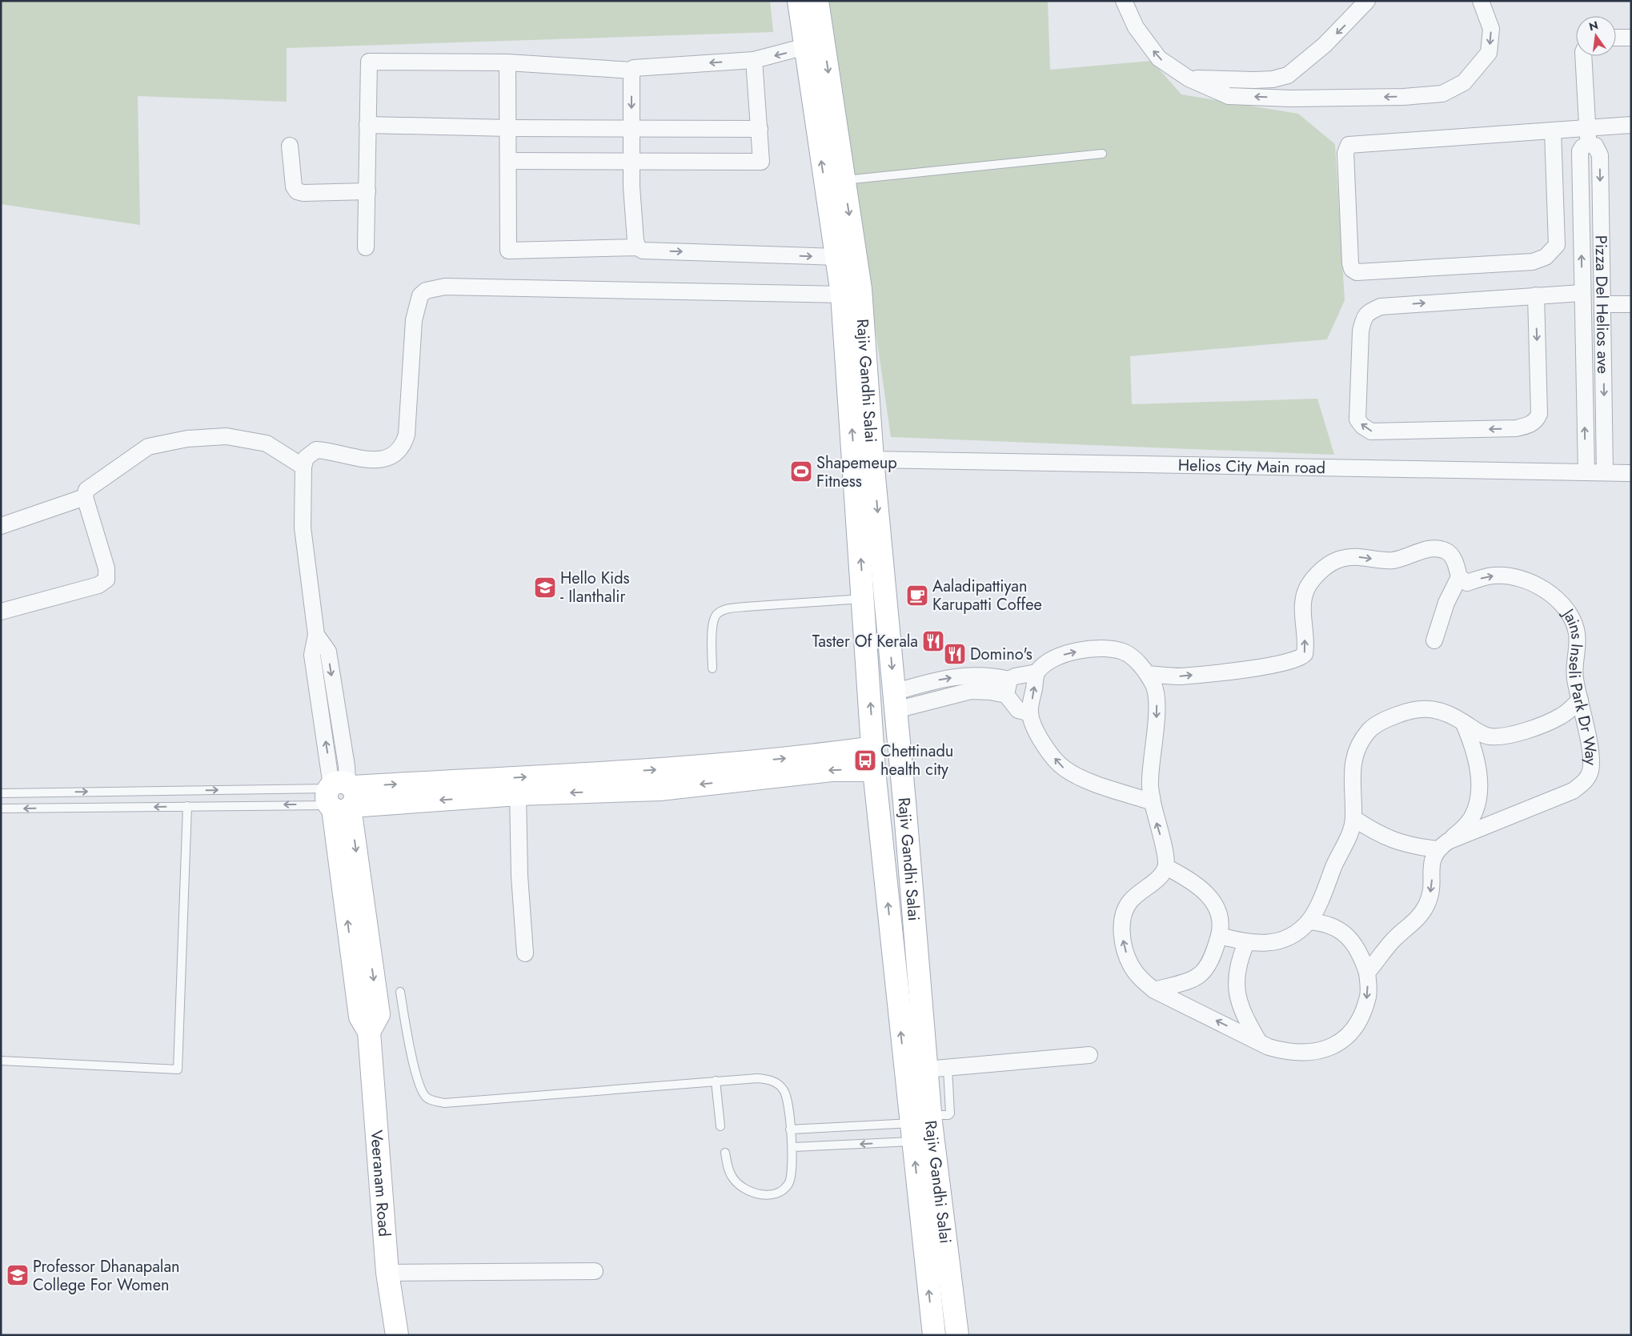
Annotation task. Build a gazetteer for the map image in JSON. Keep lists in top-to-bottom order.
{
  "streets": {
    "main road": ["Rajiv Gandhi Salai", "Veeranam Road"],
    "street": ["Pizza Del Helios ave", "Helios City Main road", "Jains Inseli Park Dr Way"]
  },
  "crossings": [
    ["Pizza Del Helios ave", "Helios City Main road"],
    ["Rajiv Gandhi Salai", "Helios City Main road"]
  ],
  "one_way": ["Jains Inseli Park Dr Way"],
  "places": {
    "sports": ["Shapemeup Fitness"],
    "school or university": ["Hello Kids - Ilanthalir", "Professor Dhanapalan College For Women"],
    "cafe": ["Aaladipattiyan Karupatti Coffee"],
    "restaurant": ["Taster Of Kerala", "Domino's"],
    "bus stop": ["Chettinadu health city"]
  },
  "north": "top"
}
